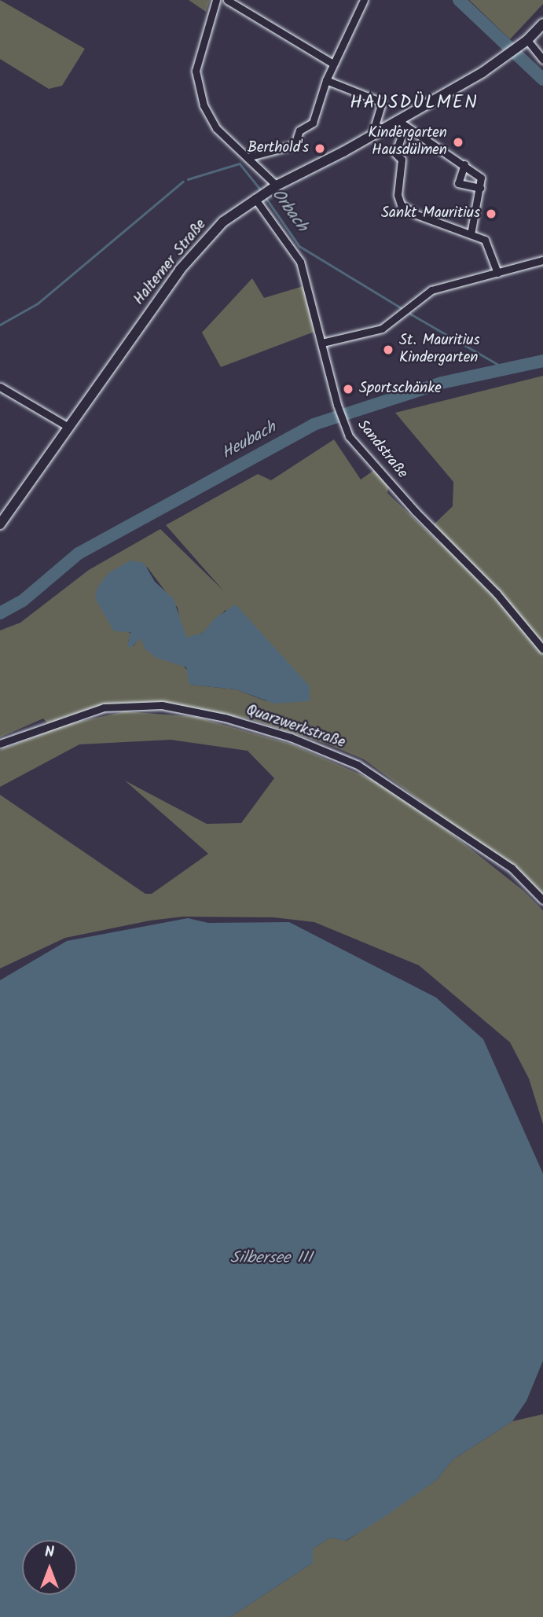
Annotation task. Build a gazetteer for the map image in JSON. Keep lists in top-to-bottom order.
{
  "streets": {
    "main road": ["Halterner Straße"],
    "street": ["Sandstraße", "Quarzwerkstraße"]
  },
  "crossings": [
    ["Halterner Straße", "Sandstraße"]
  ],
  "districts": ["HAUSDÜLMEN"],
  "water": ["Orbach", "Heubach", "Silbersee III"],
  "places": [
    "Kindergarten Hausdülmen",
    "Berthold's",
    "Sankt Mauritius",
    "St. Mauritius Kindergarten",
    "Sportschänke"
  ],
  "north": "top"
}
